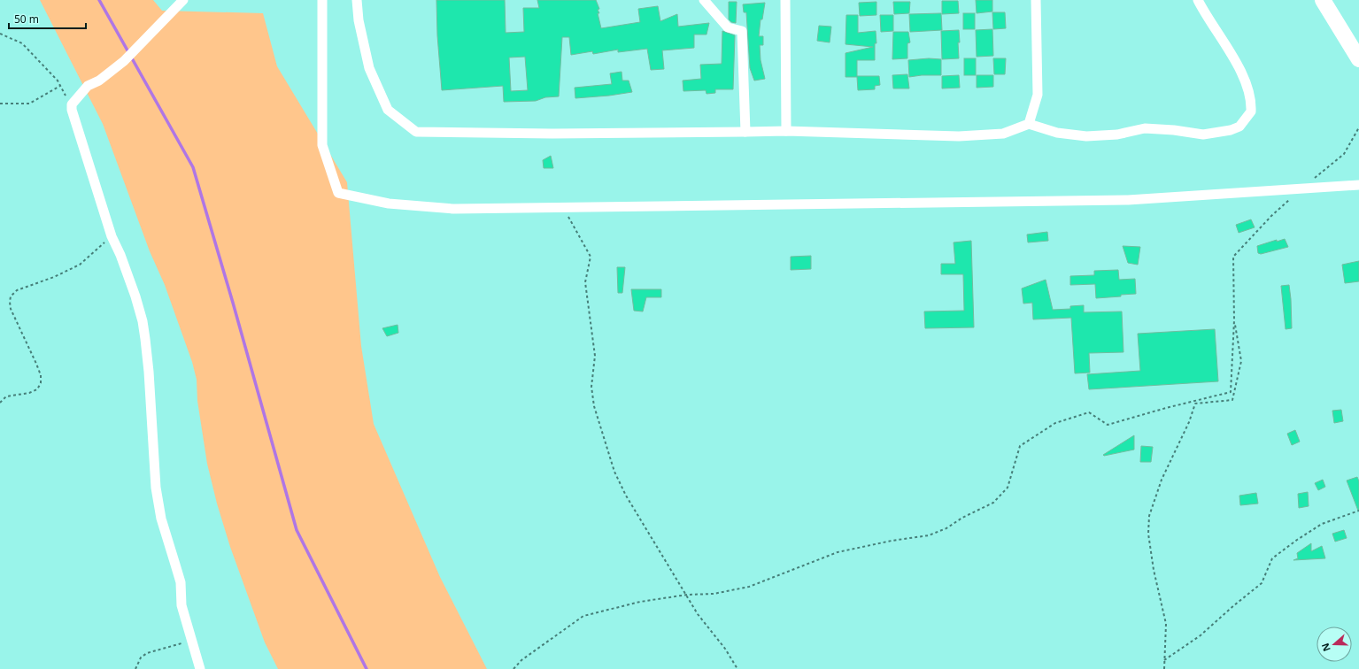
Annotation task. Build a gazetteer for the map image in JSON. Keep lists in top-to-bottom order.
{
  "scale_bar": "50 m",
  "north": "left"
}
